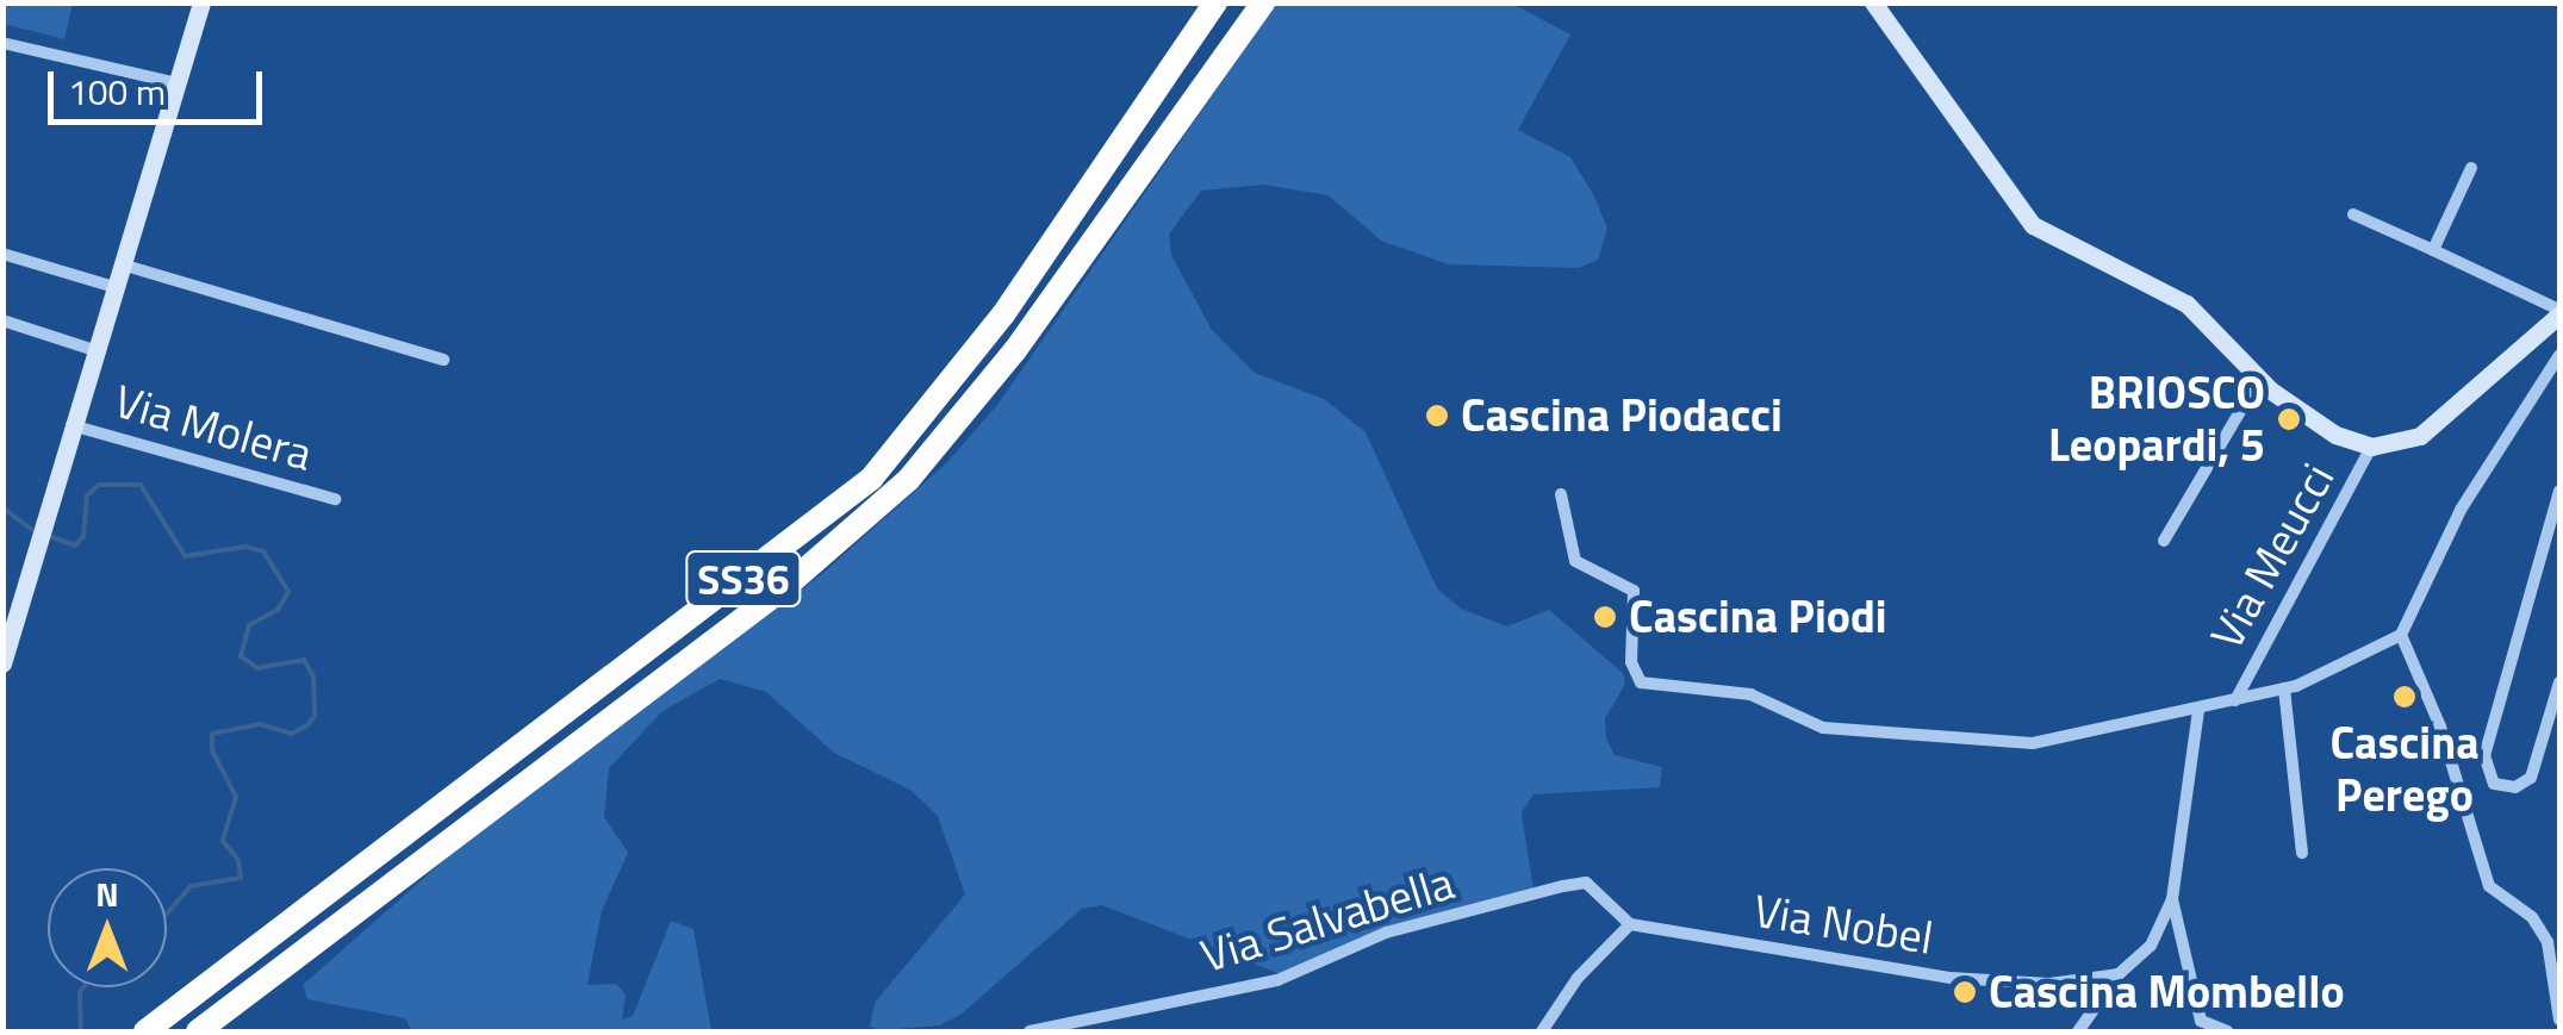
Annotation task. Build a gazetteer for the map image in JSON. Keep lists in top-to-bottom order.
{
  "streets": {
    "highway": ["SS36"],
    "street": [
      "Via Molera",
      "Via Meucci",
      "Via Salvabella",
      "Via Nobel"
    ]
  },
  "crossings": [
    ["Via Salvabella", "Via Nobel"]
  ],
  "places": [
    "Cascina Piodacci",
    "BRIOSCO Leopardi, 5",
    "Cascina Piodi",
    "Cascina Perego",
    "Cascina Mombello"
  ],
  "scale_bar": "100 m",
  "north": "top"
}
